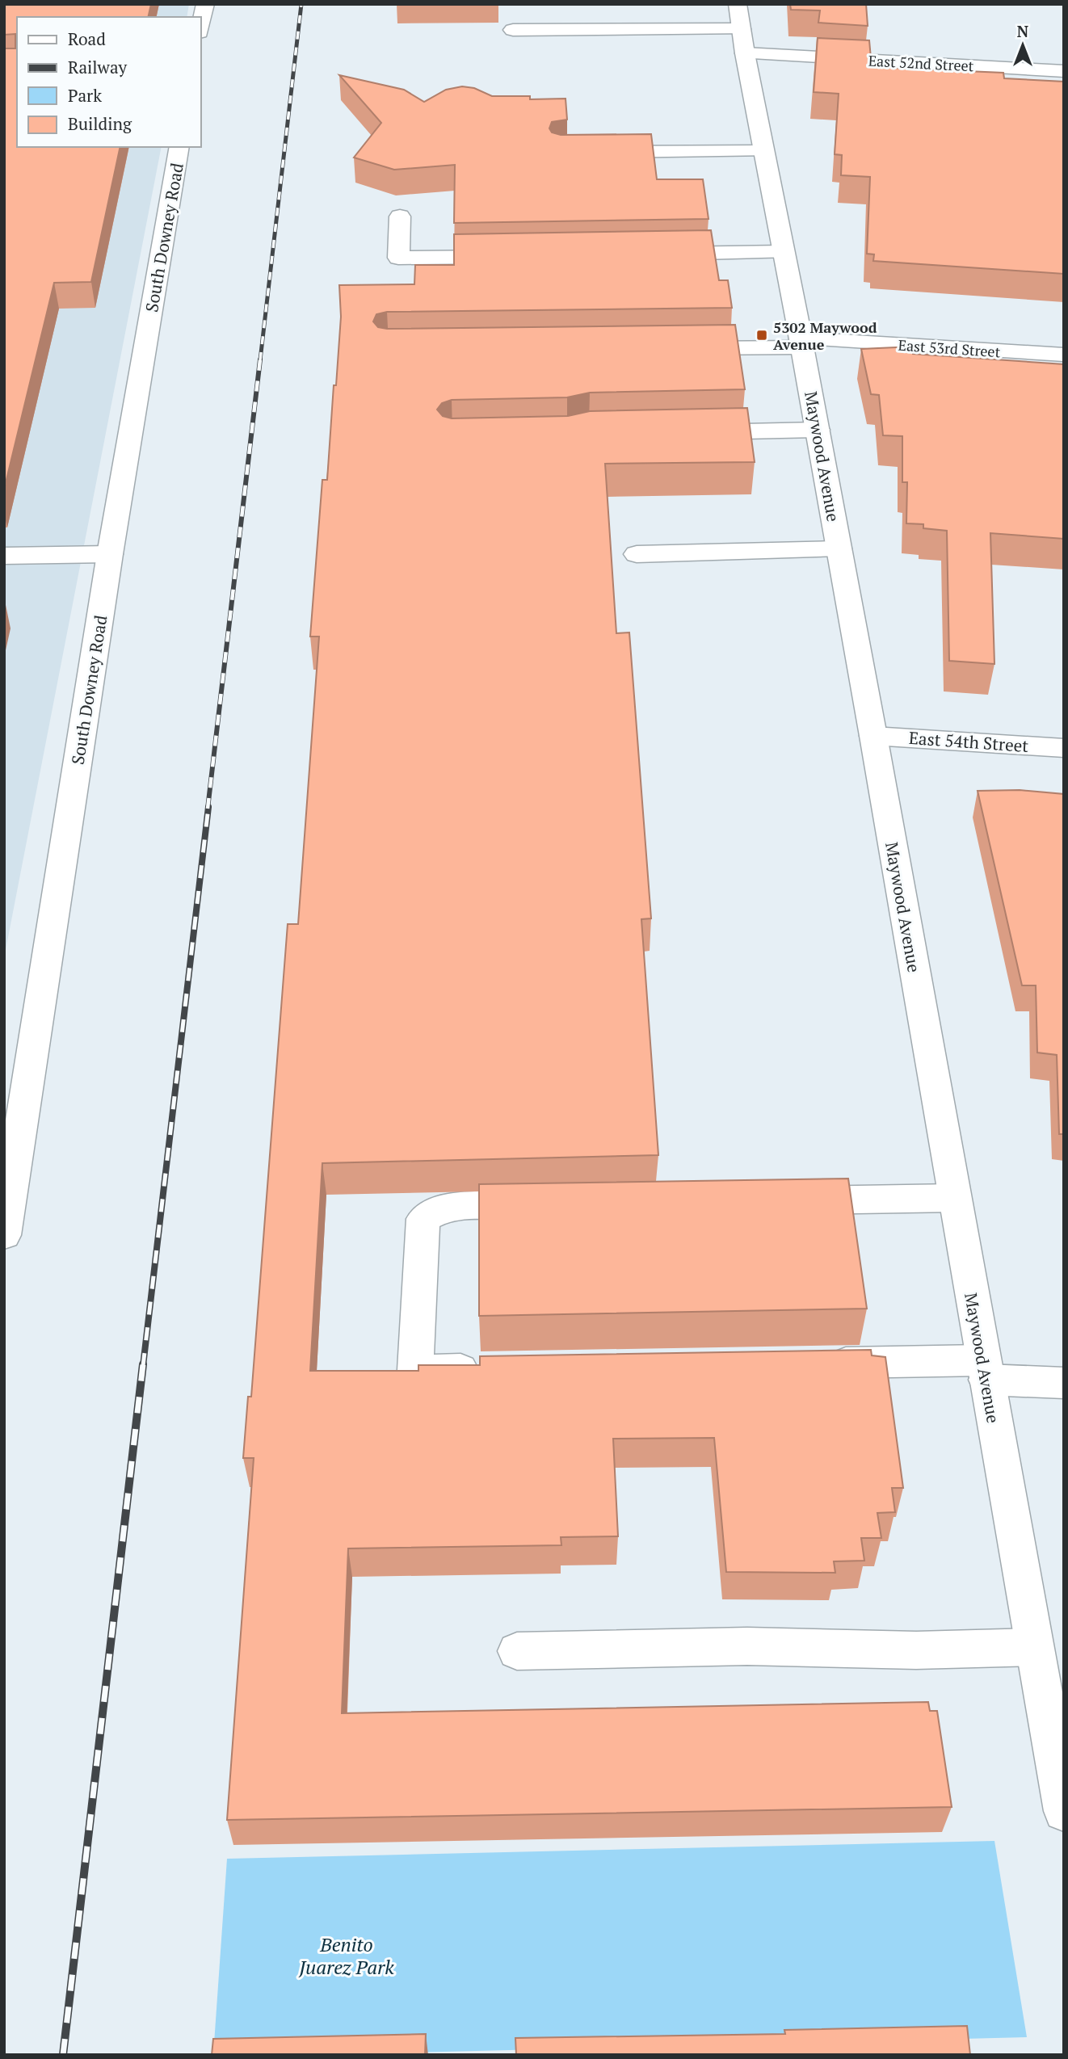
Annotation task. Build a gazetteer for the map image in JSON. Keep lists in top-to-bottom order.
{
  "streets": {
    "street": [
      "East 52nd Street",
      "South Downey Road",
      "East 53rd Street",
      "Maywood Avenue",
      "East 54th Street"
    ]
  },
  "crossings": [
    ["East 52nd Street", "Maywood Avenue"],
    ["East 53rd Street", "Maywood Avenue"],
    ["Maywood Avenue", "East 54th Street"]
  ],
  "parks": ["Benito Juarez Park"],
  "places": {
    "transit": ["5302 Maywood Avenue"]
  },
  "legend": [
    "Road",
    "Railway",
    "Park",
    "Building"
  ],
  "north": "top"
}
